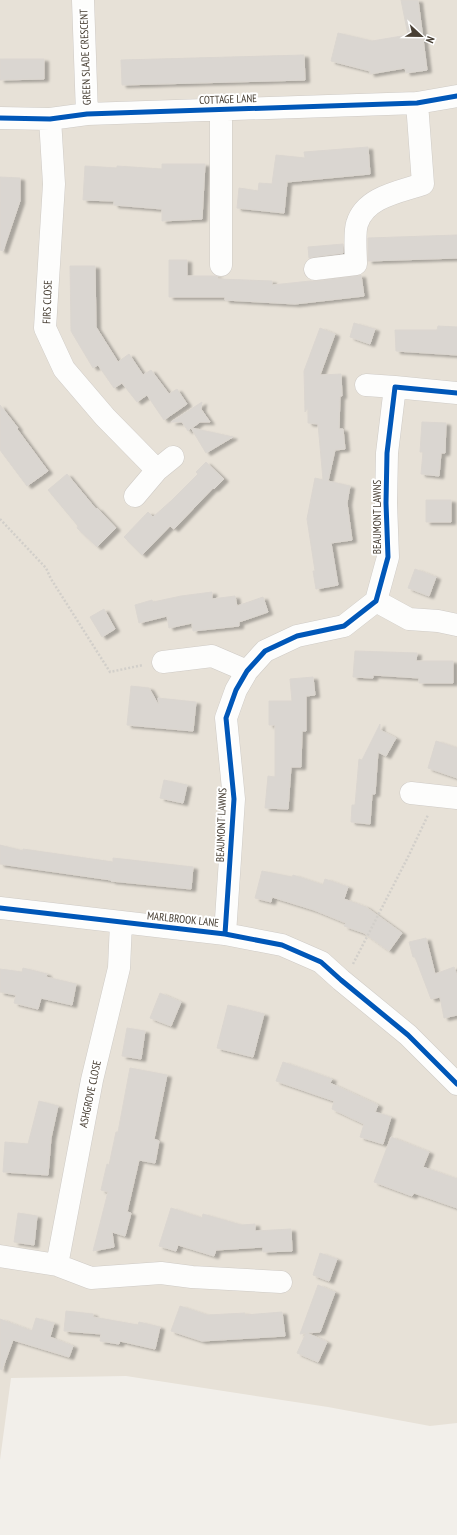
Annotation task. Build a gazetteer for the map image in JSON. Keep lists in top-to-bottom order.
{
  "streets": {
    "street": [
      "GREEN SLADE CRESCENT",
      "COTTAGE LANE",
      "FIRS CLOSE",
      "BEAUMONT LAWNS",
      "MARLBROOK LANE",
      "ASHGROVE CLOSE"
    ]
  },
  "crossings": [
    ["GREEN SLADE CRESCENT", "COTTAGE LANE"],
    ["COTTAGE LANE", "FIRS CLOSE"],
    ["BEAUMONT LAWNS", "MARLBROOK LANE"],
    ["MARLBROOK LANE", "ASHGROVE CLOSE"]
  ],
  "north": "right"
}
